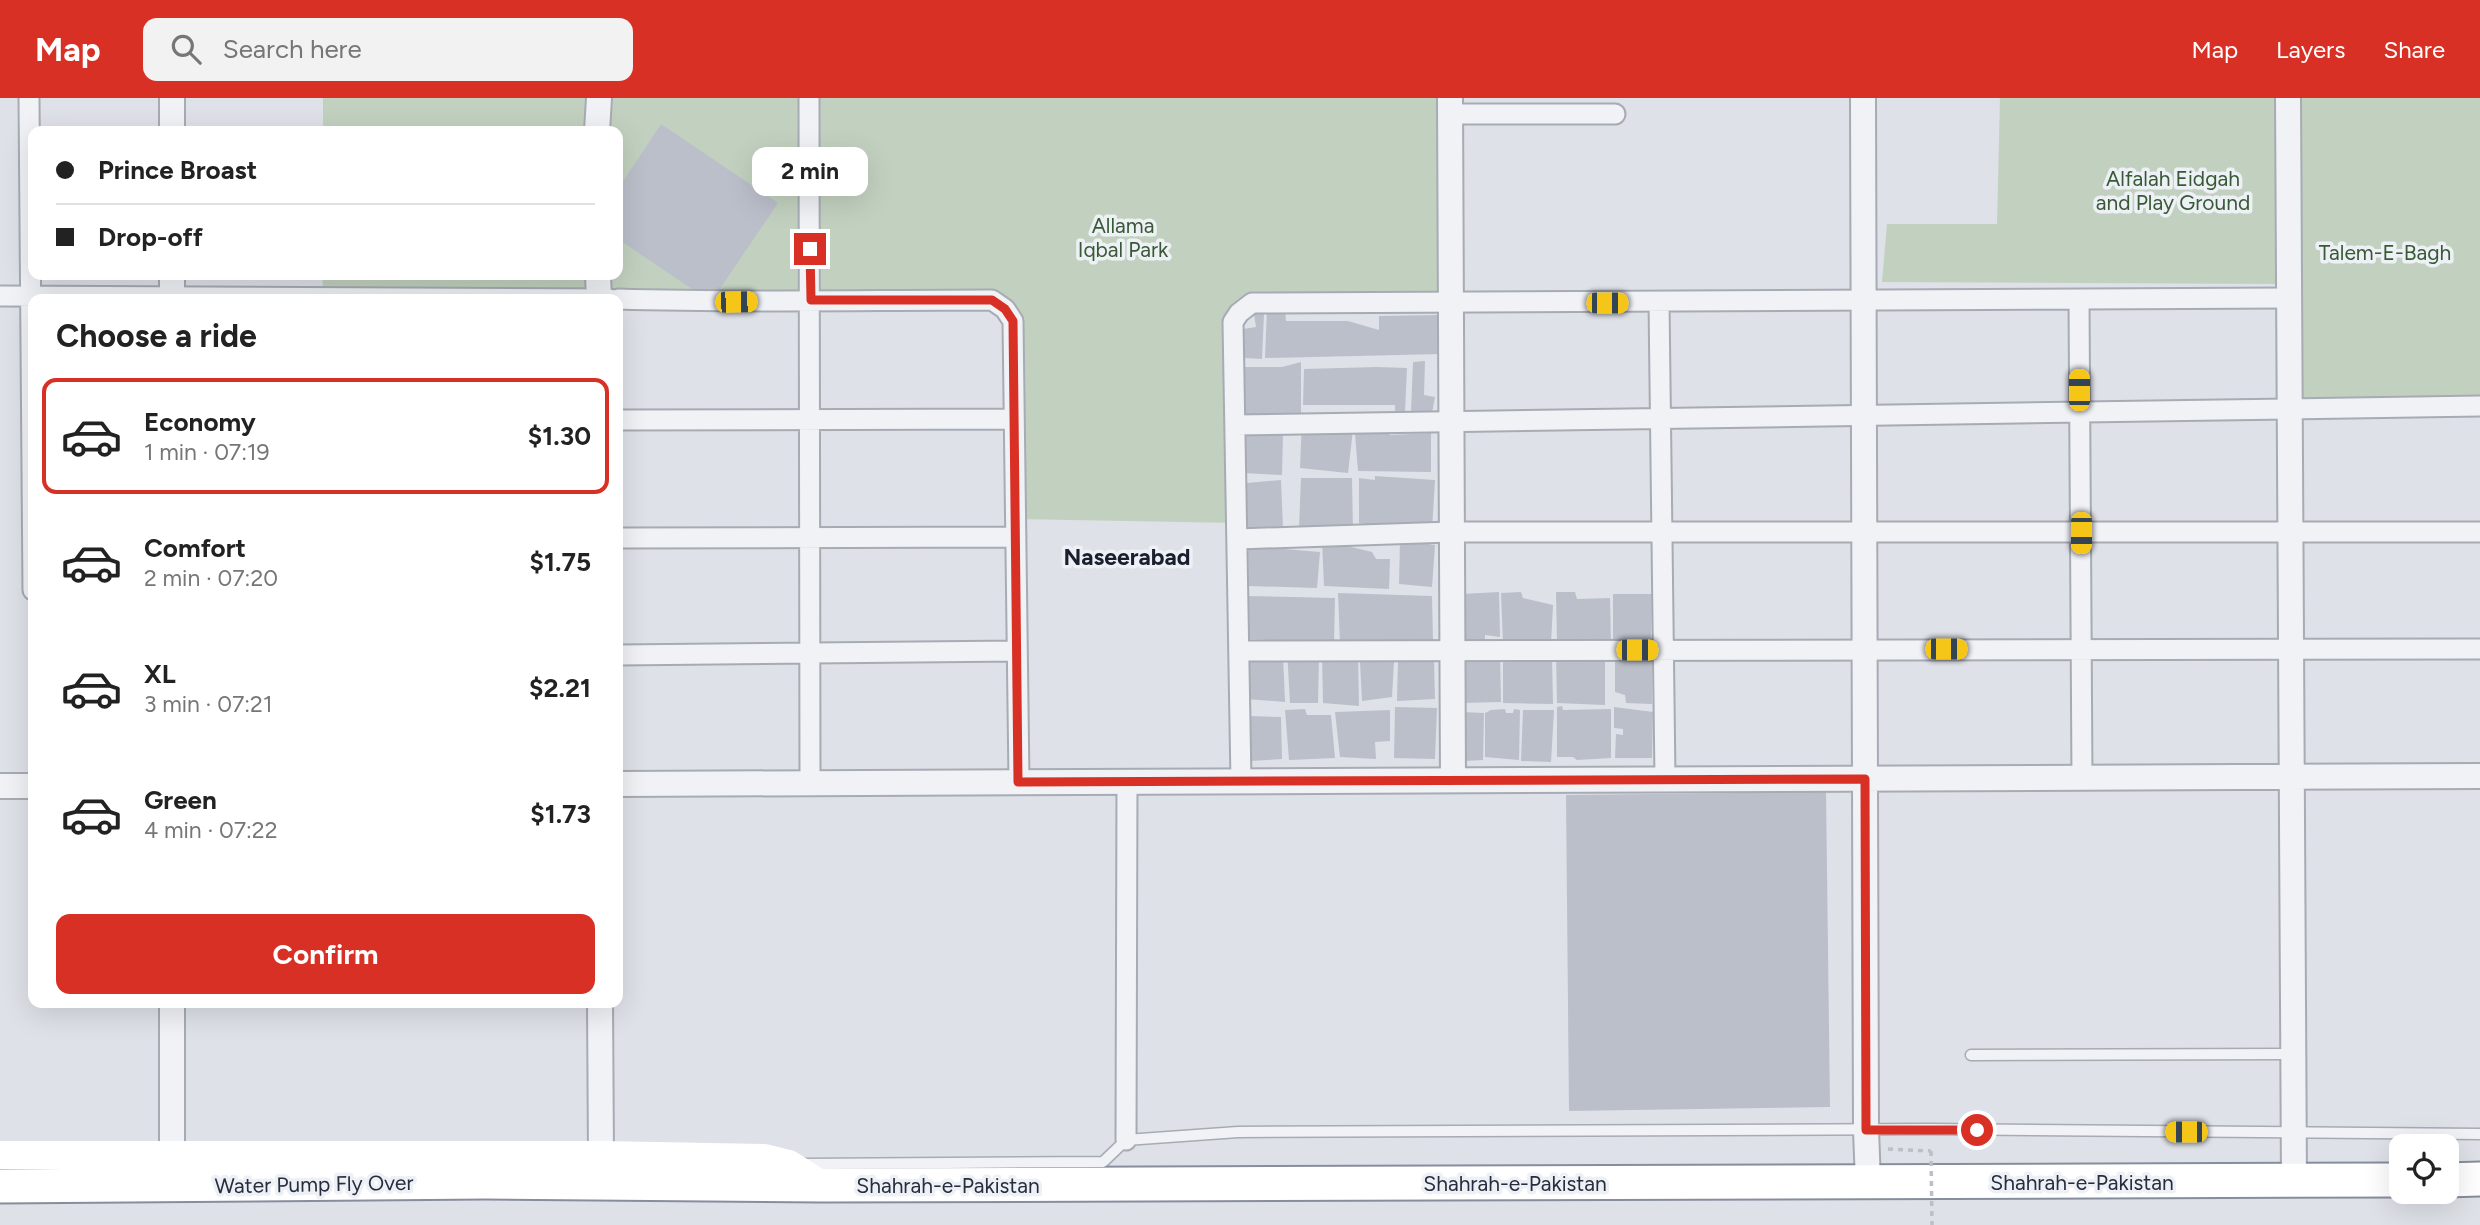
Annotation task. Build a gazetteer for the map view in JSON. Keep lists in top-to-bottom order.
{
  "streets": {
    "highway": ["Shahrah-e-Pakistan", "Water Pump Fly Over"]
  },
  "crossings": [
    ["Shahrah-e-Pakistan", "Water Pump Fly Over"]
  ],
  "districts": ["Naseerabad"],
  "parks": ["Alfalah Eidgah and Play Ground", "Allama Iqbal Park", "Talem-E-Bagh"],
  "page": {
    "header": "Map",
    "search": "Search here",
    "nav": ["Map", "Layers", "Share"],
    "banner": ["Prince Broast", "Drop-off"],
    "bubble": "2 min",
    "heading": "Choose a ride",
    "list": [
      {
        "name": "Economy",
        "note": "1 min · 07:19",
        "value": "$1.30"
      },
      {
        "name": "Comfort",
        "note": "2 min · 07:20",
        "value": "$1.75"
      },
      {
        "name": "XL",
        "note": "3 min · 07:21",
        "value": "$2.21"
      },
      {
        "name": "Green",
        "note": "4 min · 07:22",
        "value": "$1.73"
      }
    ],
    "buttons": "Confirm"
  }
}
